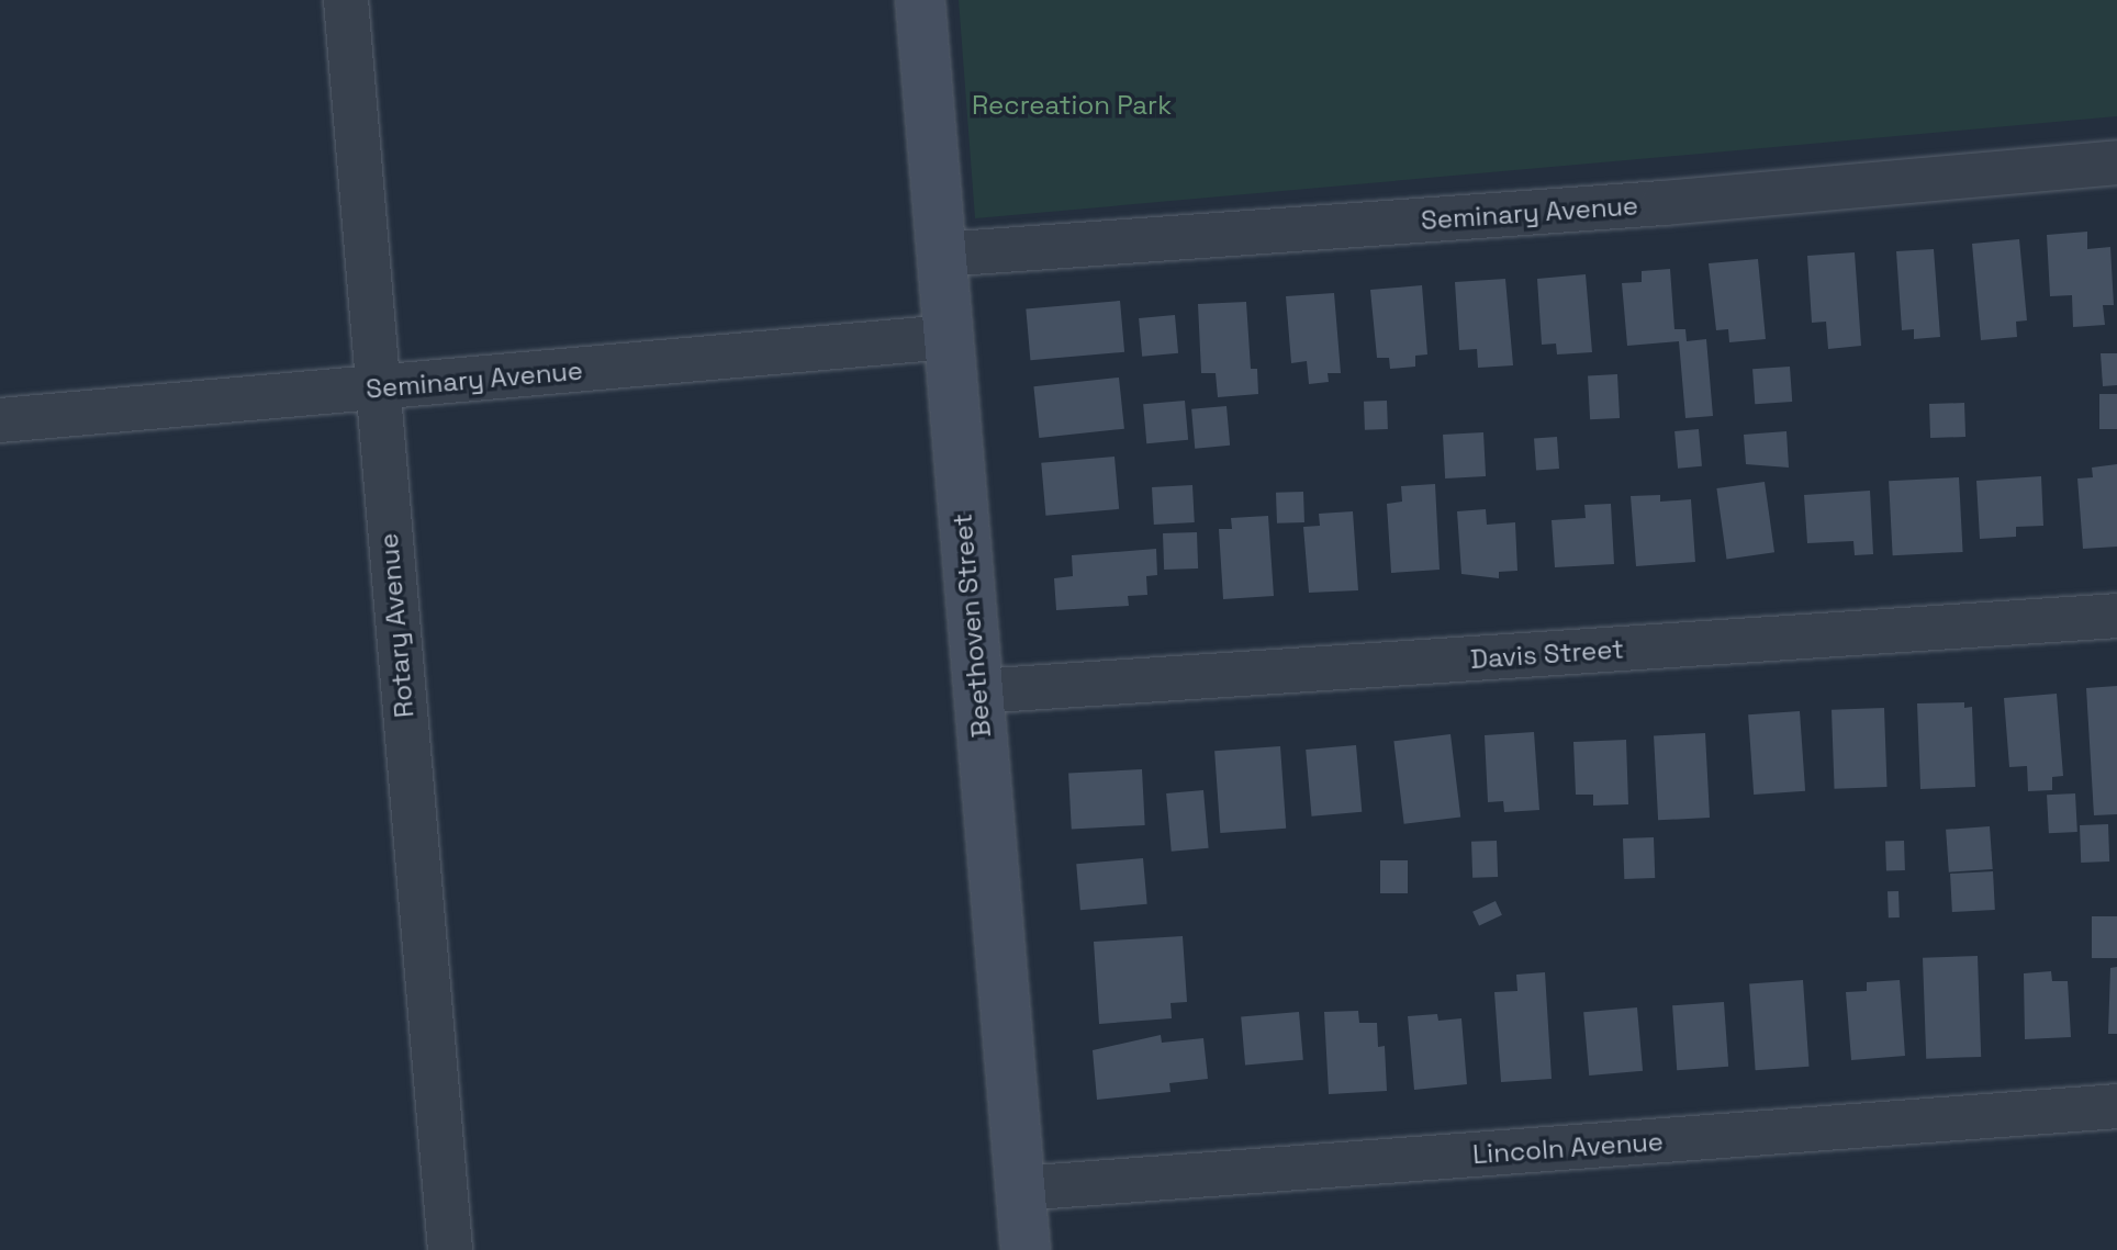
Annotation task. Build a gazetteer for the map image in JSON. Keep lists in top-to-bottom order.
{
  "streets": {
    "street": [
      "Seminary Avenue",
      "Rotary Avenue",
      "Beethoven Street",
      "Davis Street",
      "Lincoln Avenue"
    ]
  },
  "crossings": [
    ["Seminary Avenue", "Rotary Avenue"],
    ["Seminary Avenue", "Beethoven Street"],
    ["Beethoven Street", "Davis Street"],
    ["Beethoven Street", "Lincoln Avenue"]
  ],
  "parks": ["Recreation Park"]
}
